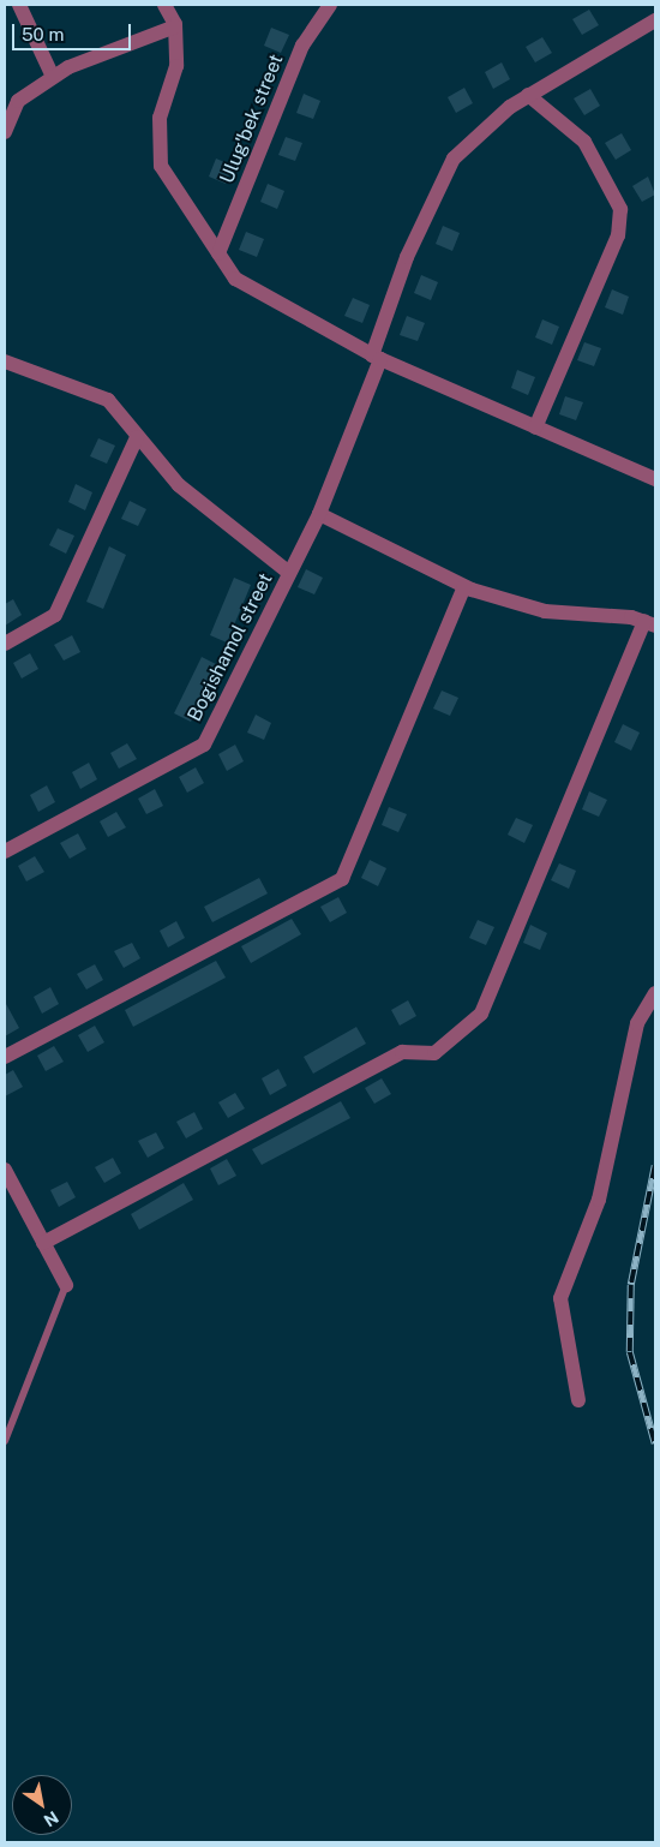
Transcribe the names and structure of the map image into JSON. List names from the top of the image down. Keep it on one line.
{"streets":{"street":["Ulug'bek street","Bogishamol street"]},"scale_bar":"50 m","north":"bottom right"}
